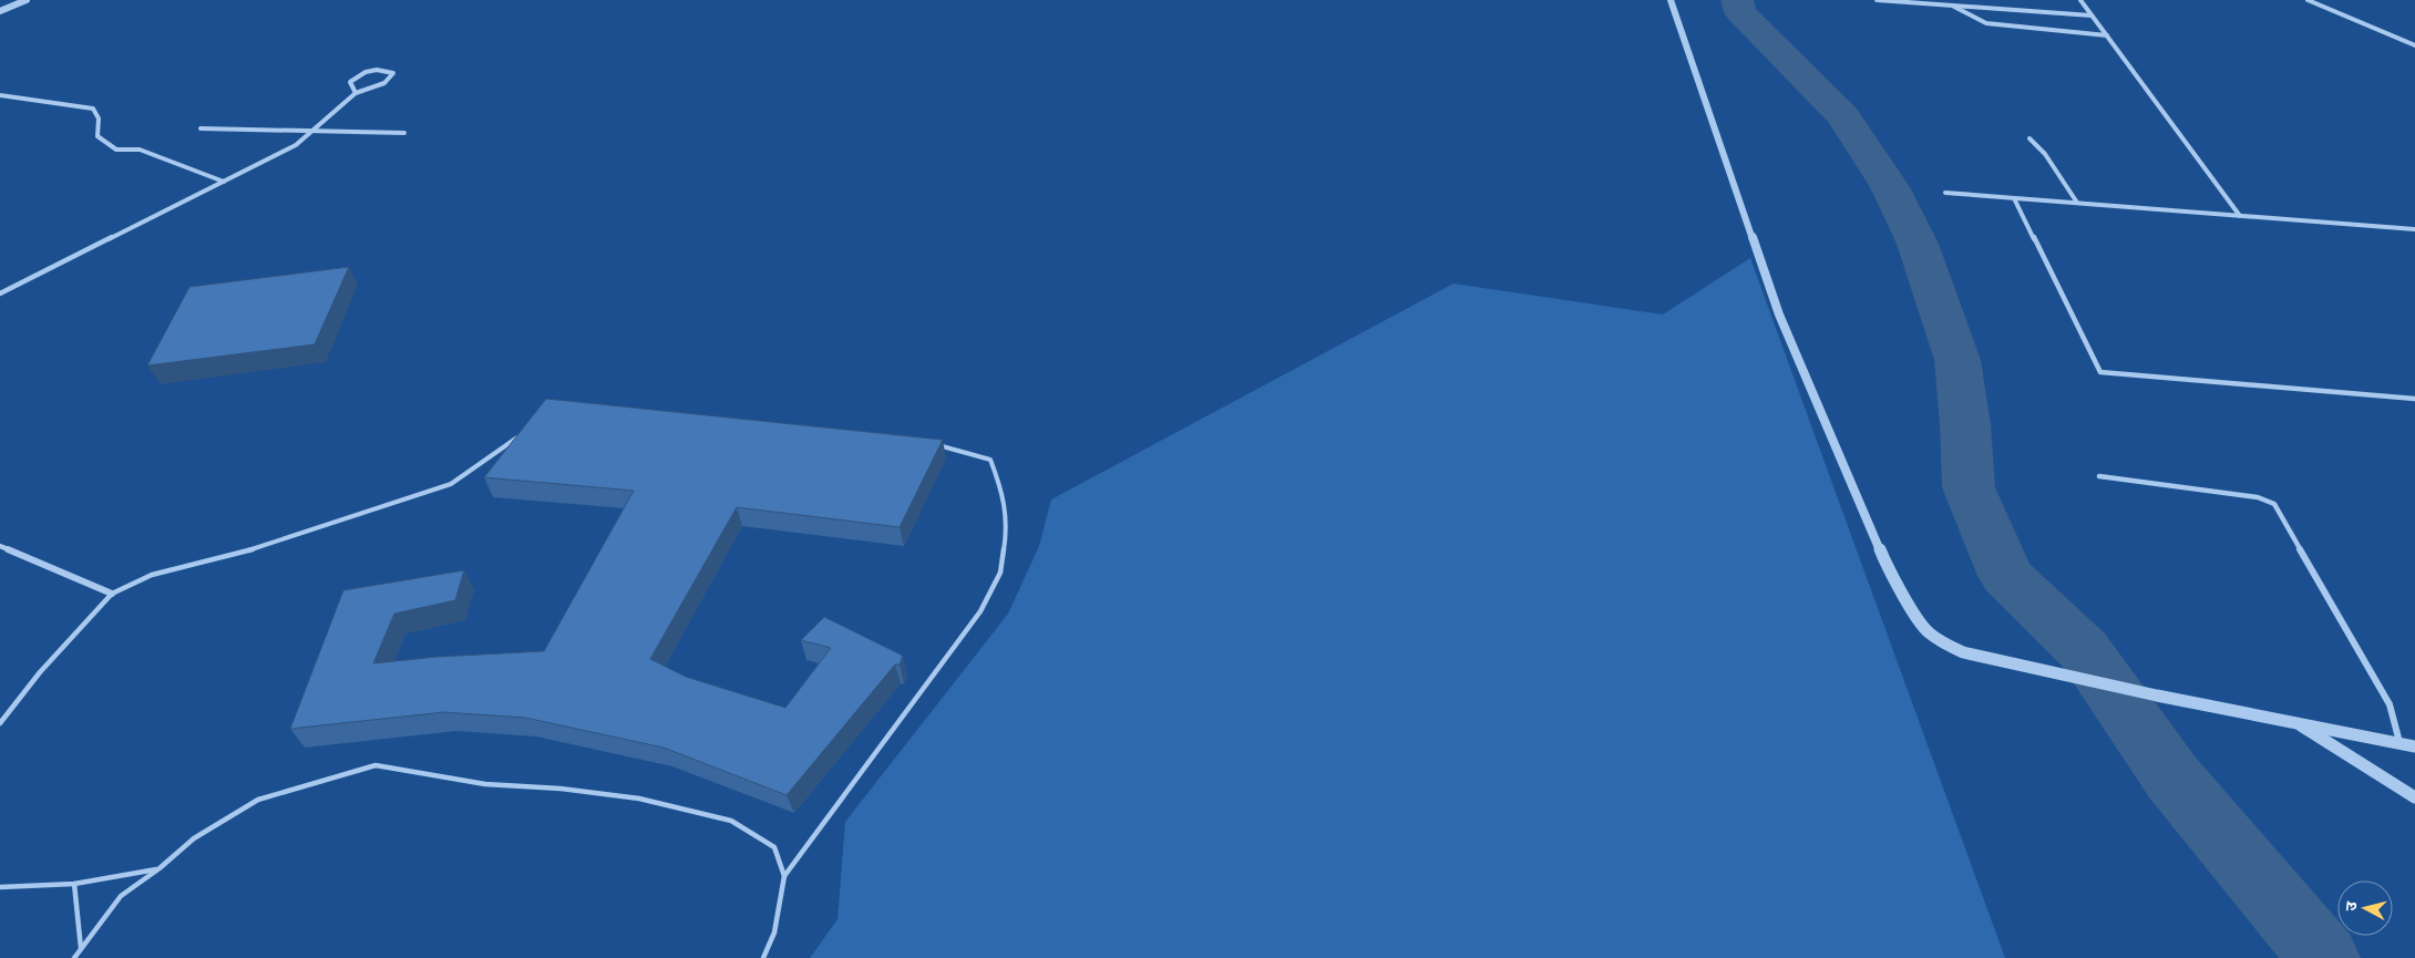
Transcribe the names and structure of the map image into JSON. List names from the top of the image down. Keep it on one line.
{"north":"left"}
